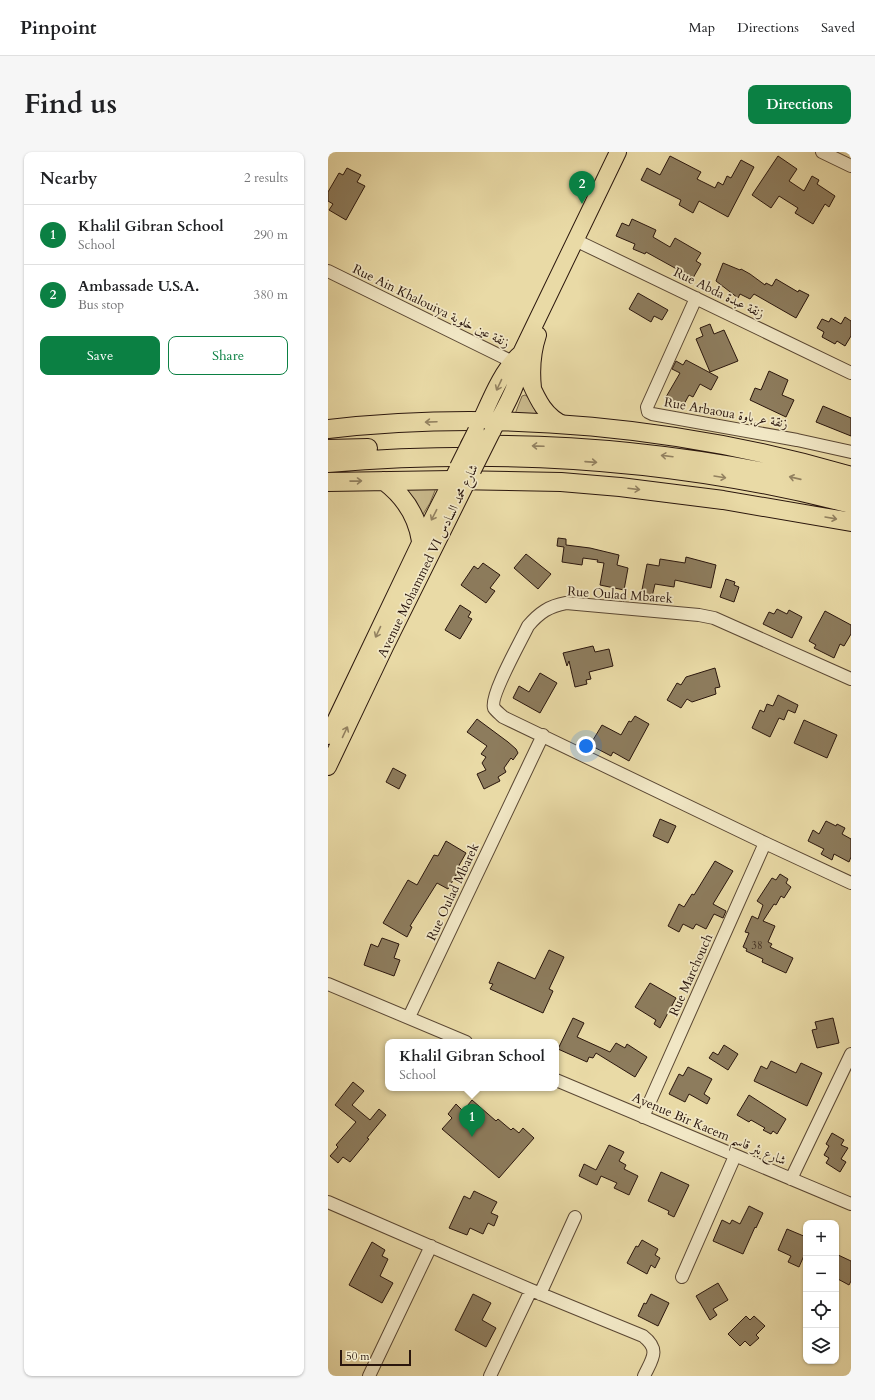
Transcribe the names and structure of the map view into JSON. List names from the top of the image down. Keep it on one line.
{"streets":{"main road":["Avenue Mohammed VI شارع محمد السادس"],"street":["Rue Abda زنقة عبدة","Rue Ain Khalouiya زنقة عين خلوية","Rue Arbaoua زنقة عرباوة","Rue Oulad Mbarek","Rue Marchouch","Avenue Bir Kacem شارع بئر قاسم"]},"crossings":[["Rue Abda زنقة عبدة","Rue Arbaoua زنقة عرباوة"],["Rue Abda زنقة عبدة","Avenue Mohammed VI شارع محمد السادس"],["Rue Ain Khalouiya زنقة عين خلوية","Avenue Mohammed VI شارع محمد السادس"],["Rue Oulad Mbarek","Rue Marchouch"],["Rue Marchouch","Avenue Bir Kacem شارع بئر قاسم"]],"house_numbers":["38"],"scale_bar":"50 m","page":{"header":"Pinpoint","nav":["Map","Directions","Saved"],"title":"Find us","buttons":["Directions",["Save","Share"]],"heading":["Nearby","2 results"],"pins":["2","1"],"list":[{"mark":"1","name":"Khalil Gibran School","note":"School","value":"290 m"},{"mark":"2","name":"Ambassade U.S.A.","note":"Bus stop","value":"380 m"}],"popup":["Khalil Gibran School","School"],"map_buttons":["+","−"],"scale":"50 m"}}
